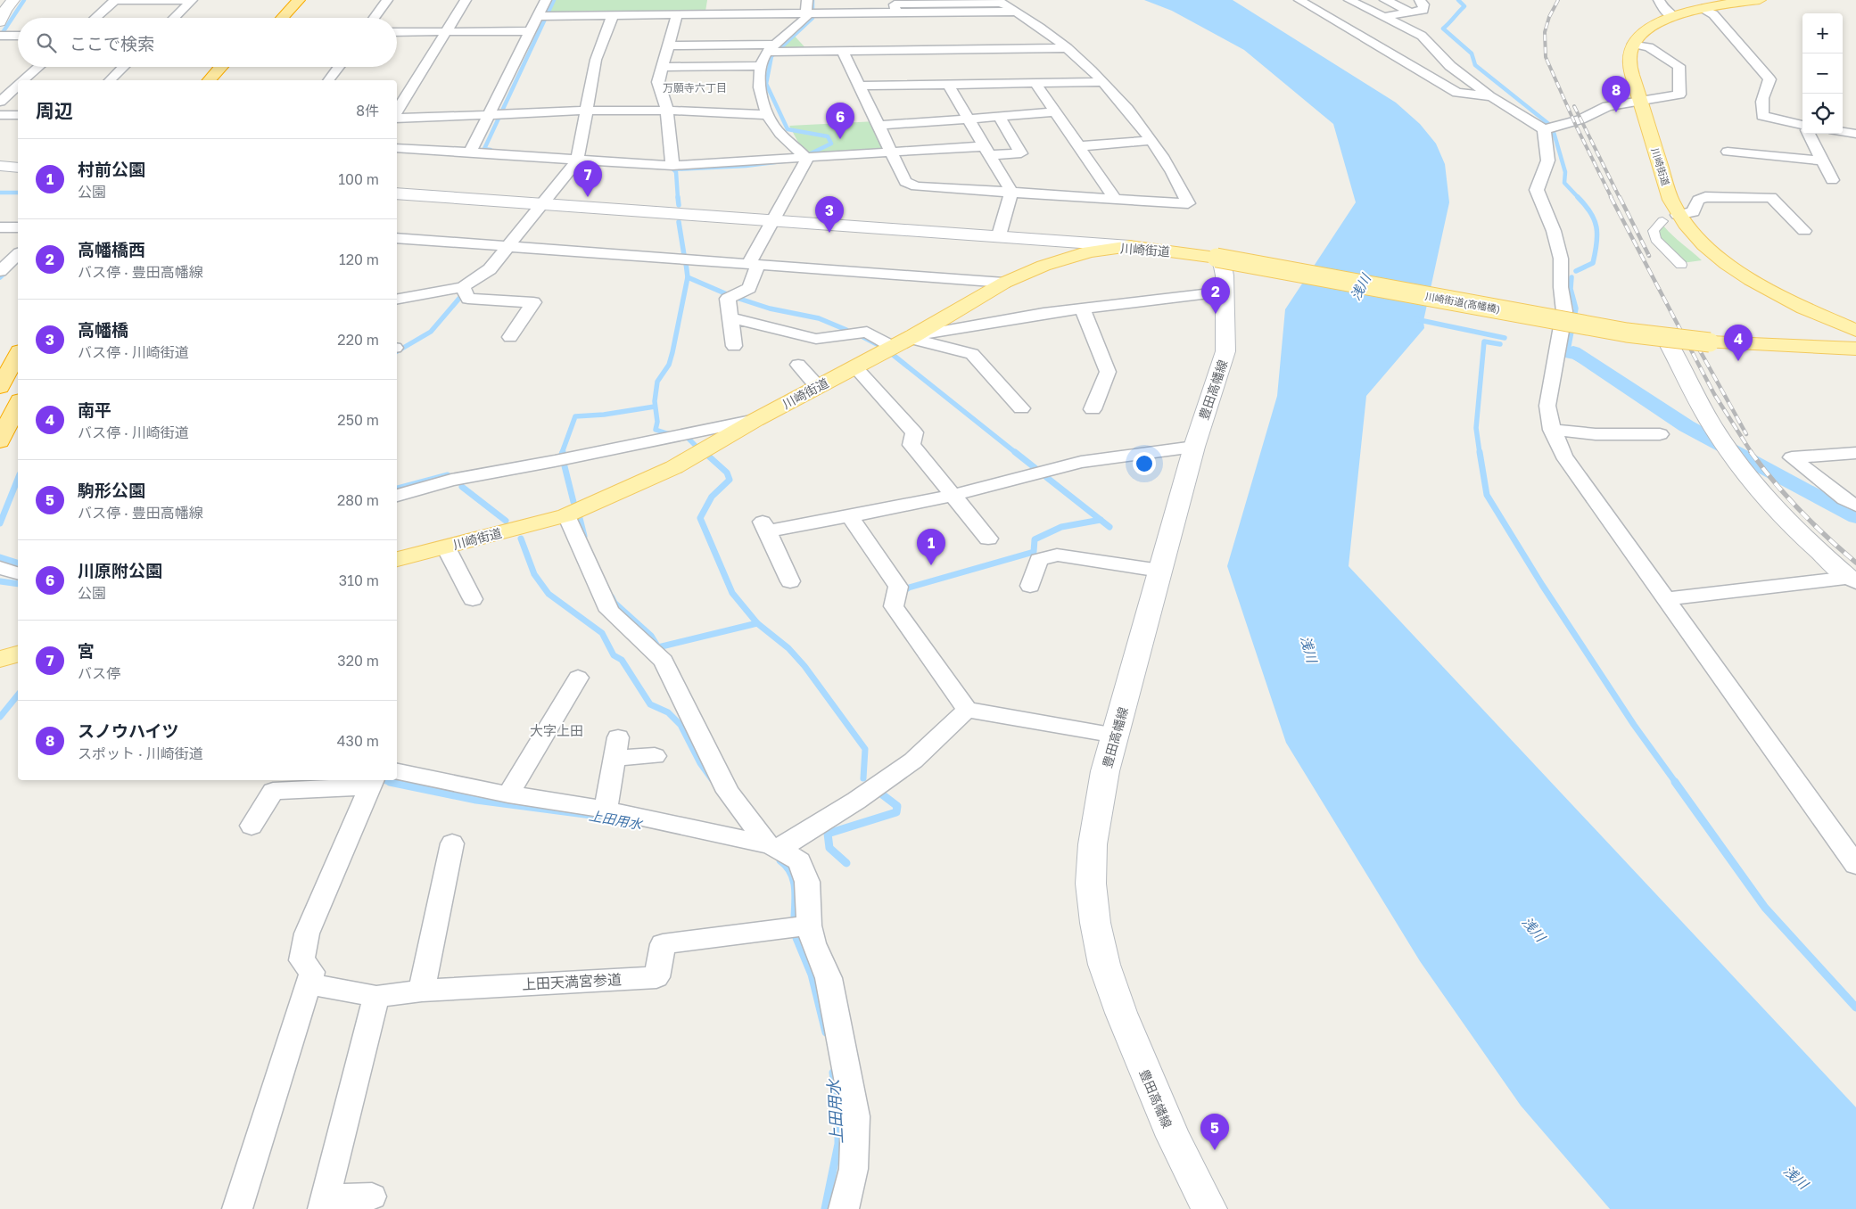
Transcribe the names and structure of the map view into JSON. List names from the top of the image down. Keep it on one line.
{"streets":{"main road":["川崎街道","川崎街道(高幡橋)"],"street":["豊田高幡線","上田天満宮参道"]},"crossings":[["川崎街道","川崎街道(高幡橋)"],["川崎街道","豊田高幡線"],["川崎街道(高幡橋)","豊田高幡線"]],"districts":["万願寺六丁目","大字上田"],"water":["浅川","上田用水"],"page":{"map_buttons":["+","−"],"search":"ここで検索","pins":["8","6","7","3","2","4","1","5"],"heading":["周辺","8件"],"list":[{"mark":"1","name":"村前公園","note":"公園","value":"100 m"},{"mark":"2","name":"高幡橋西","note":"バス停 · 豊田高幡線","value":"120 m"},{"mark":"3","name":"高幡橋","note":"バス停 · 川崎街道","value":"220 m"},{"mark":"4","name":"南平","note":"バス停 · 川崎街道","value":"250 m"},{"mark":"5","name":"駒形公園","note":"バス停 · 豊田高幡線","value":"280 m"},{"mark":"6","name":"川原附公園","note":"公園","value":"310 m"},{"mark":"7","name":"宮","note":"バス停","value":"320 m"},{"mark":"8","name":"スノウハイツ","note":"スポット · 川崎街道","value":"430 m"}]}}
